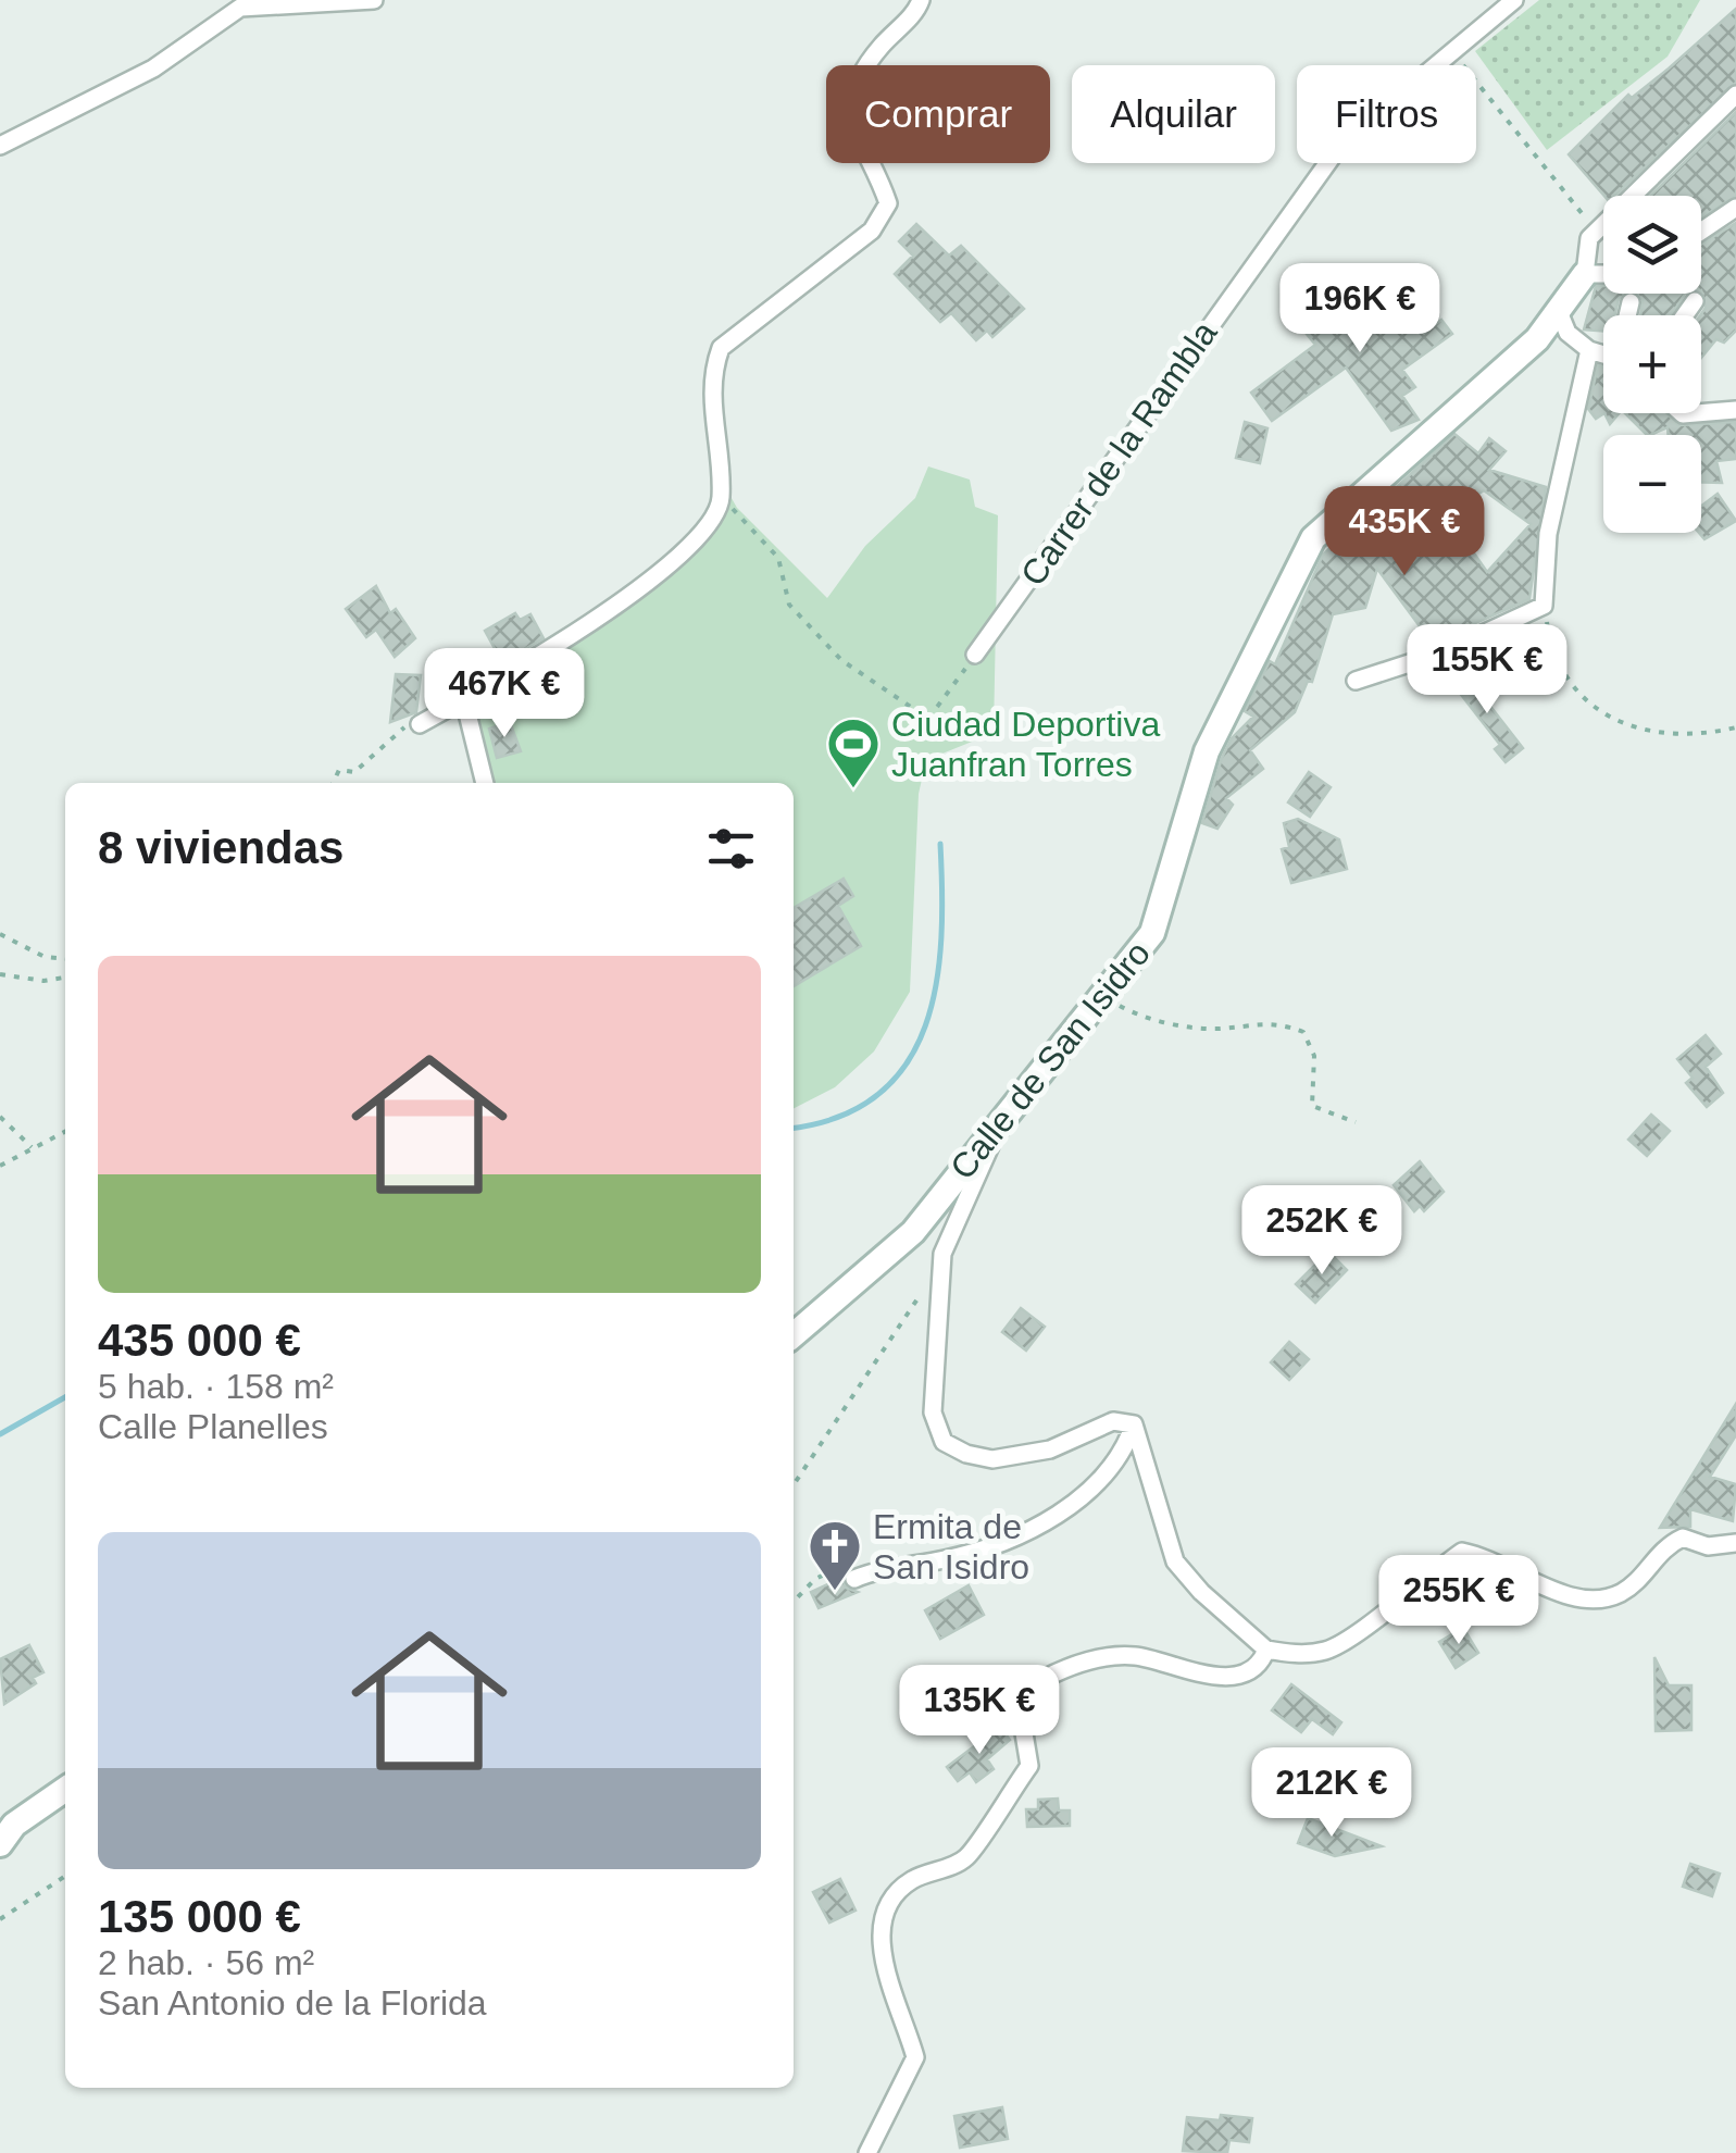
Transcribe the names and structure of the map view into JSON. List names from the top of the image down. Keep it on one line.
{"streets":{"street":["Carrer de la Rambla","Calle de San Isidro"]},"places":{"sports":["Ciudad Deportiva Juanfran Torres"],"church":["Ermita de San Isidro"]},"page":{"chip":["Comprar","Alquilar","Filtros"],"map_buttons":["+","−"],"price":["196K €","435K €","155K €","467K €","252K €","255K €","135K €","212K €"],"heading":"8 viviendas","list":[{"name":"435 000 €","note":"5 hab. · 158 m² · Calle Planelles"},{"name":"135 000 €","note":"2 hab. · 56 m² · San Antonio de la Florida"}]}}
